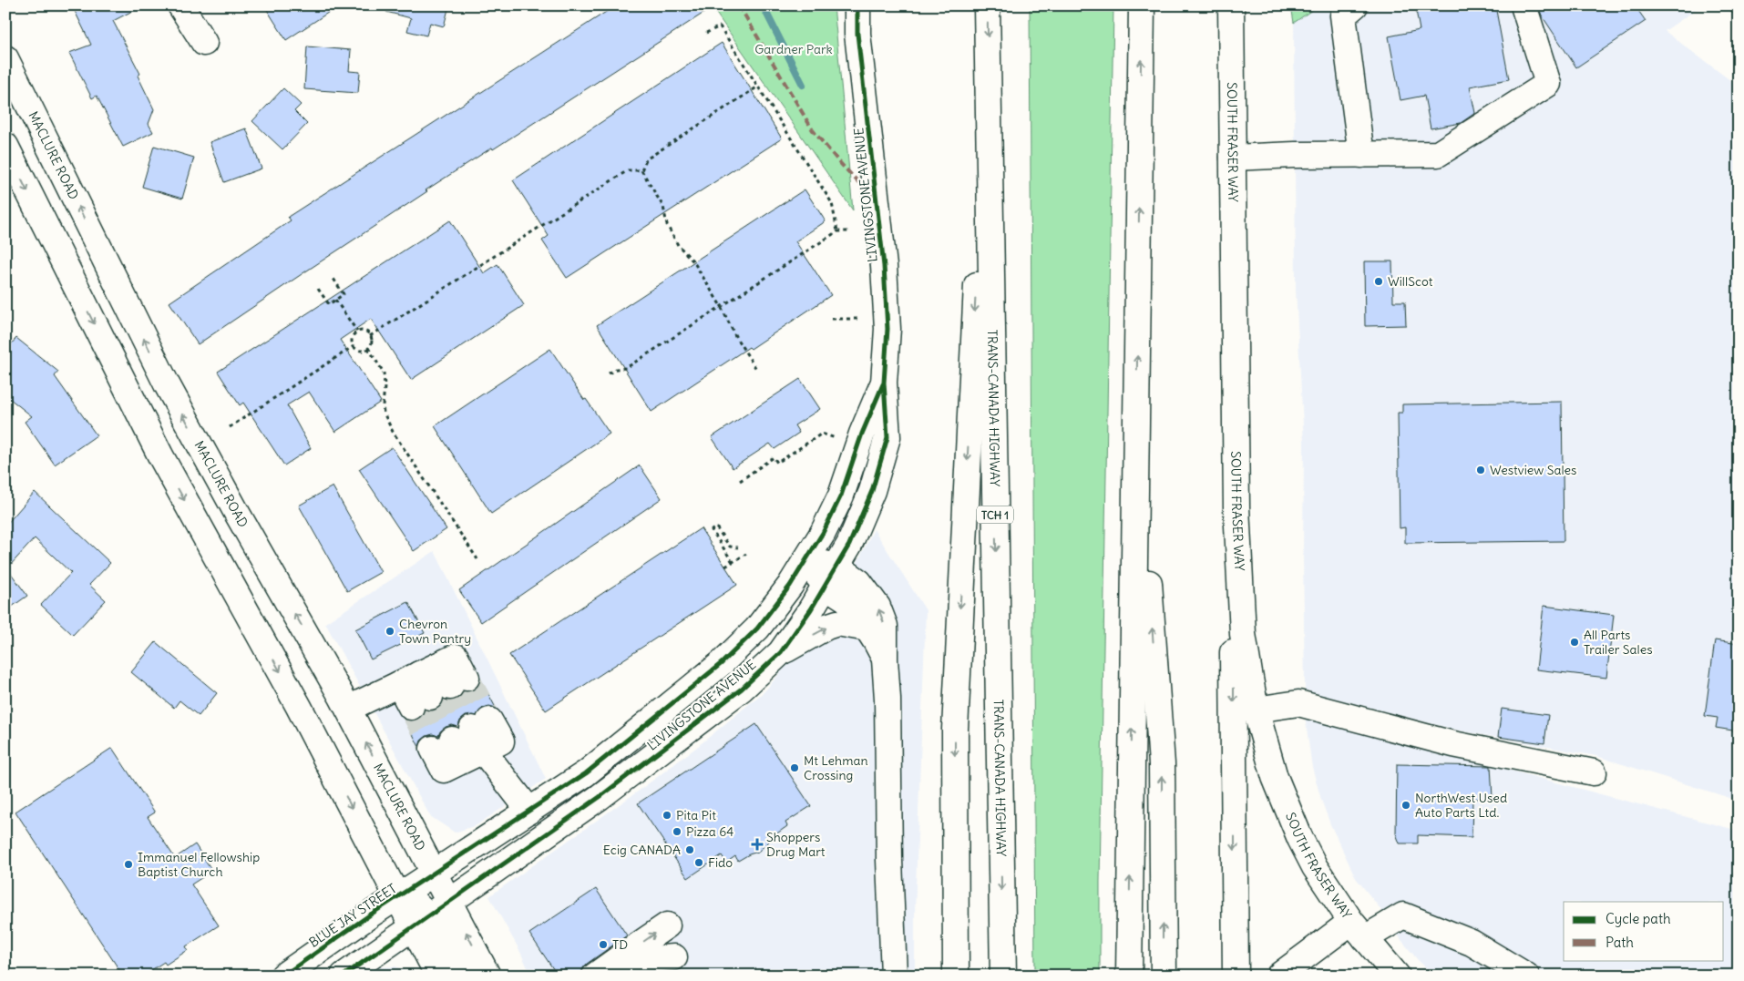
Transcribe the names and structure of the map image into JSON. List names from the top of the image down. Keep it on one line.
{"streets":{"main road":["SOUTH FRASER WAY","MACLURE ROAD","LIVINGSTONE AVENUE","TRANS-CANADA HIGHWAY","TCH 1","BLUE JAY STREET"]},"crossings":[["MACLURE ROAD","LIVINGSTONE AVENUE"],["MACLURE ROAD","BLUE JAY STREET"],["LIVINGSTONE AVENUE","BLUE JAY STREET"]],"parks":["Gardner Park"],"places":{"other":["WillScot","Westview Sales","Chevron Town Pantry","All Parts Trailer Sales","Mt Lehman Crossing","NorthWest Used Auto Parts Ltd.","Pita Pit","Pizza 64","Ecig CANADA","Fido","Immanuel Fellowship Baptist Church","TD"],"health":["Shoppers Drug Mart"]},"legend":["Cycle path","Path"]}
